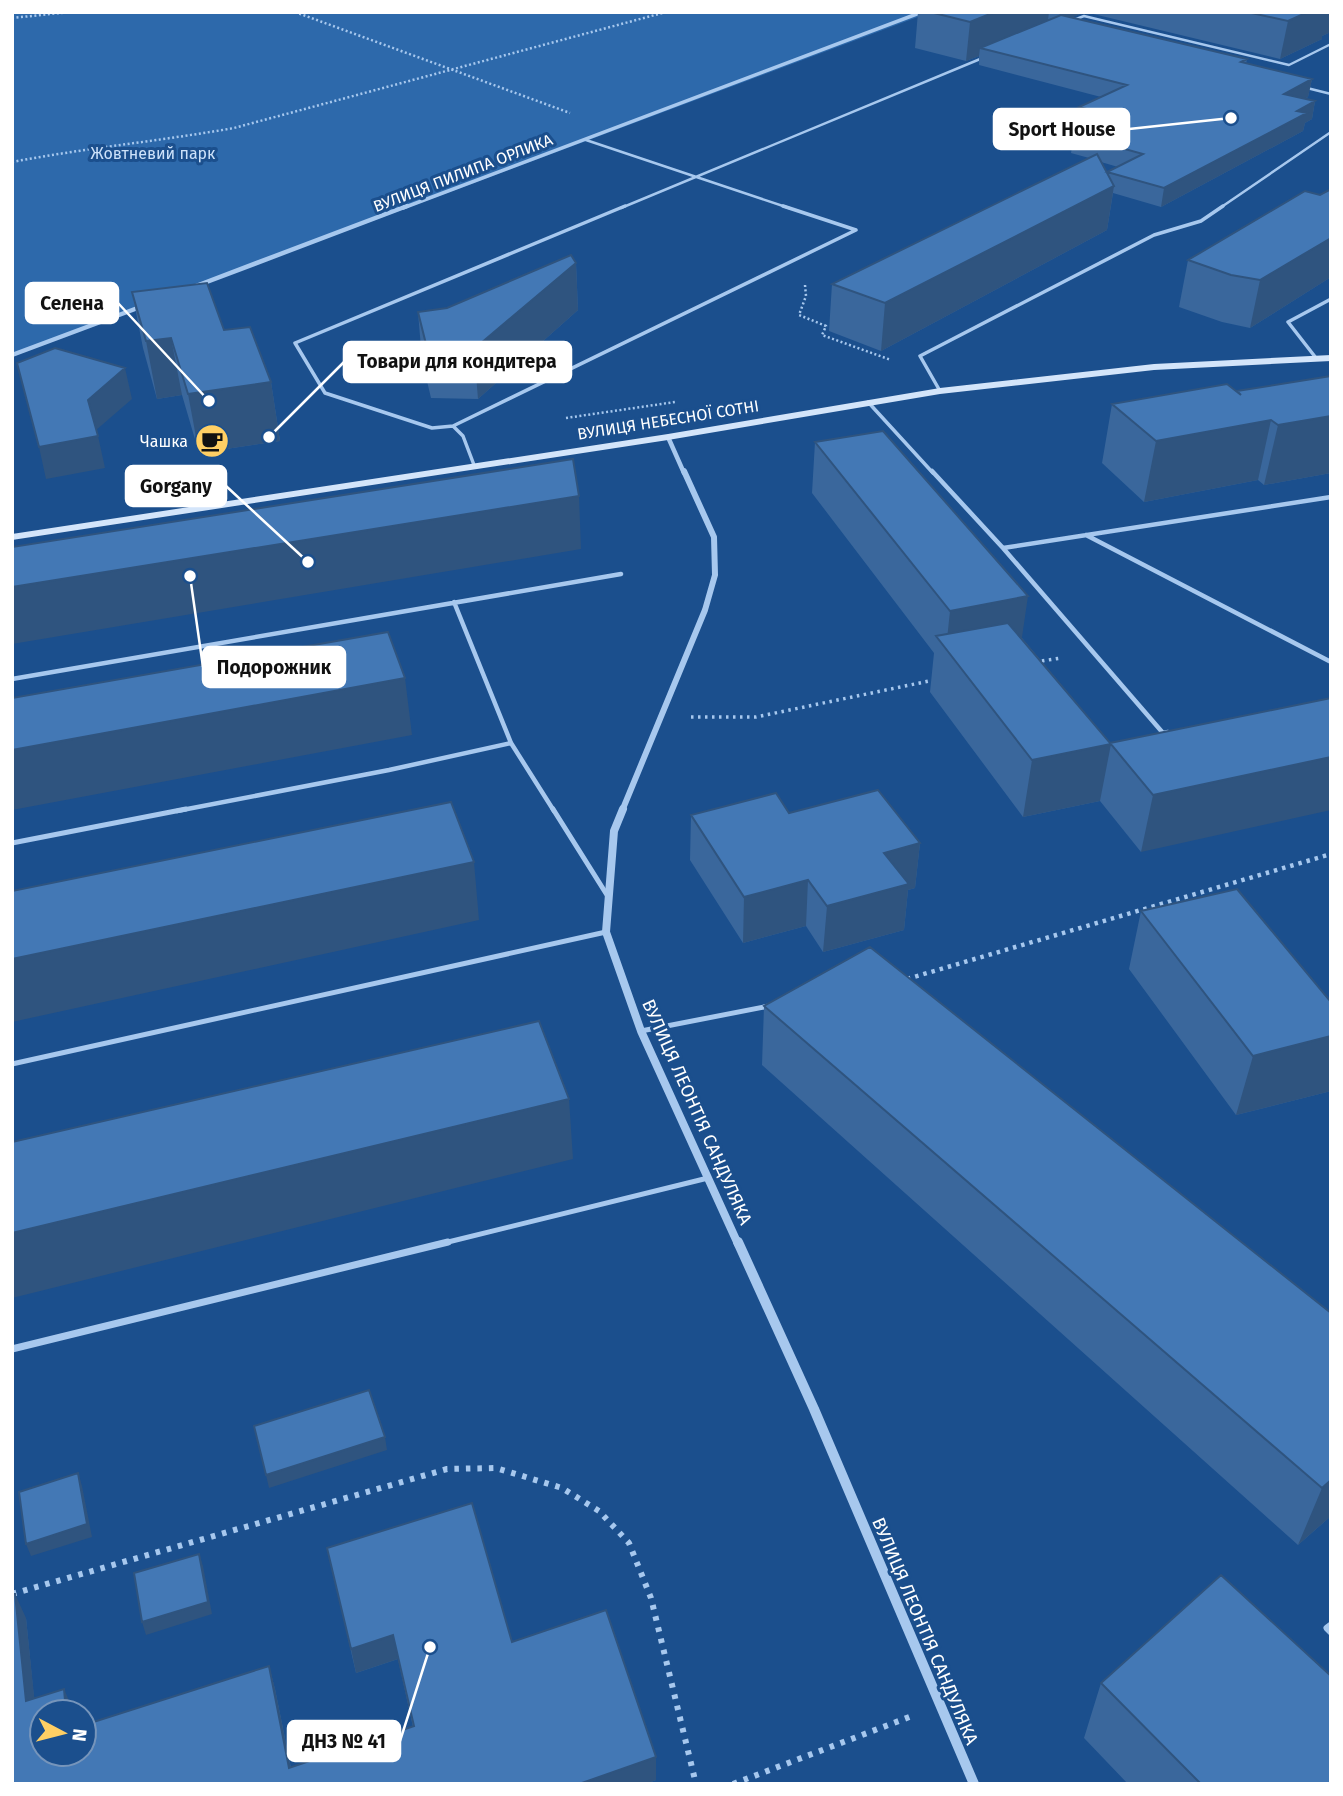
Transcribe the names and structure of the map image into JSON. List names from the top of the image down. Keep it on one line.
{"streets":{"street":["ВУЛИЦЯ ПИЛИПА ОРЛИКА","ВУЛИЦЯ НЕБЕСНОЇ СОТНІ","ВУЛИЦЯ ЛЕОНТІЯ САНДУЛЯКА"]},"crossings":[["ВУЛИЦЯ НЕБЕСНОЇ СОТНІ","ВУЛИЦЯ ЛЕОНТІЯ САНДУЛЯКА"]],"parks":["Жовтневий парк"],"places":{"other":["Sport House","Селена","Товари для кондитера","Gorgany","Подорожник","ДНЗ № 41"],"cafe":["Чашка"]},"north":"right"}
